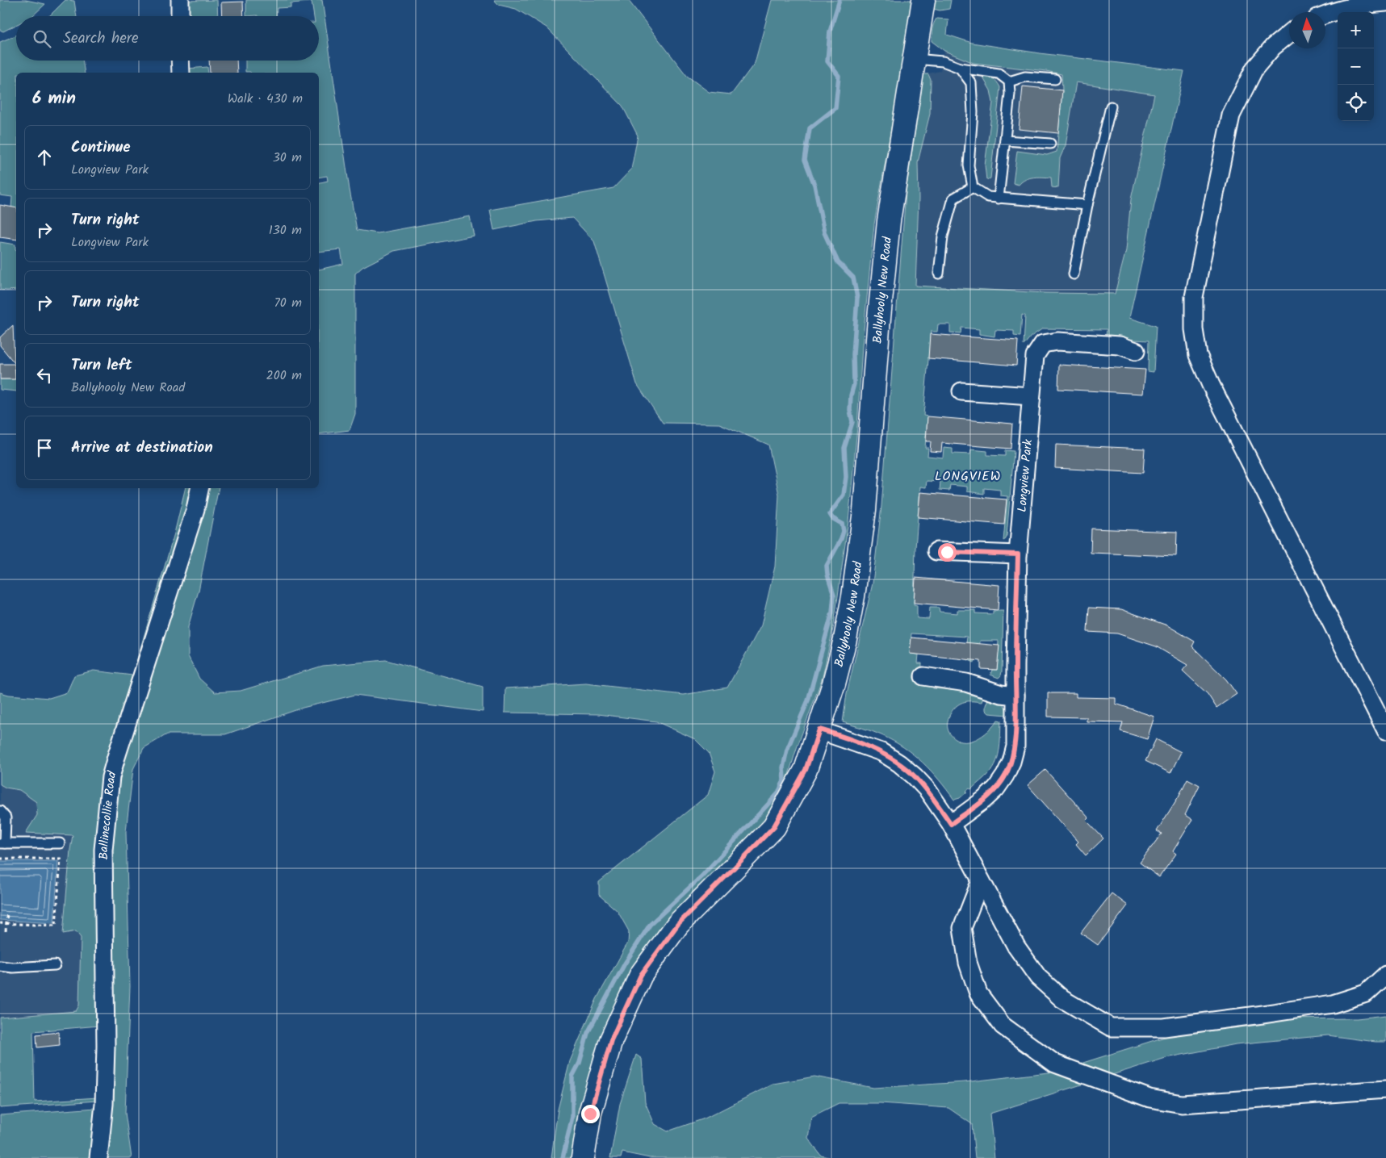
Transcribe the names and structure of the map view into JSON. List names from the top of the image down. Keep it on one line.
{"streets":{"main road":["Ballyhooly New Road"],"street":["Longview Park","Ballinecollie Road"]},"districts":["LONGVIEW"],"north":"top","page":{"map_buttons":["+","−"],"search":"Search here","heading":["6 min","Walk · 430 m"],"list":[["Continue","Longview Park","30 m"],["Turn right","Longview Park","130 m"],["Turn right","70 m"],["Turn left","Ballyhooly New Road","200 m"],"Arrive at destination"]}}
